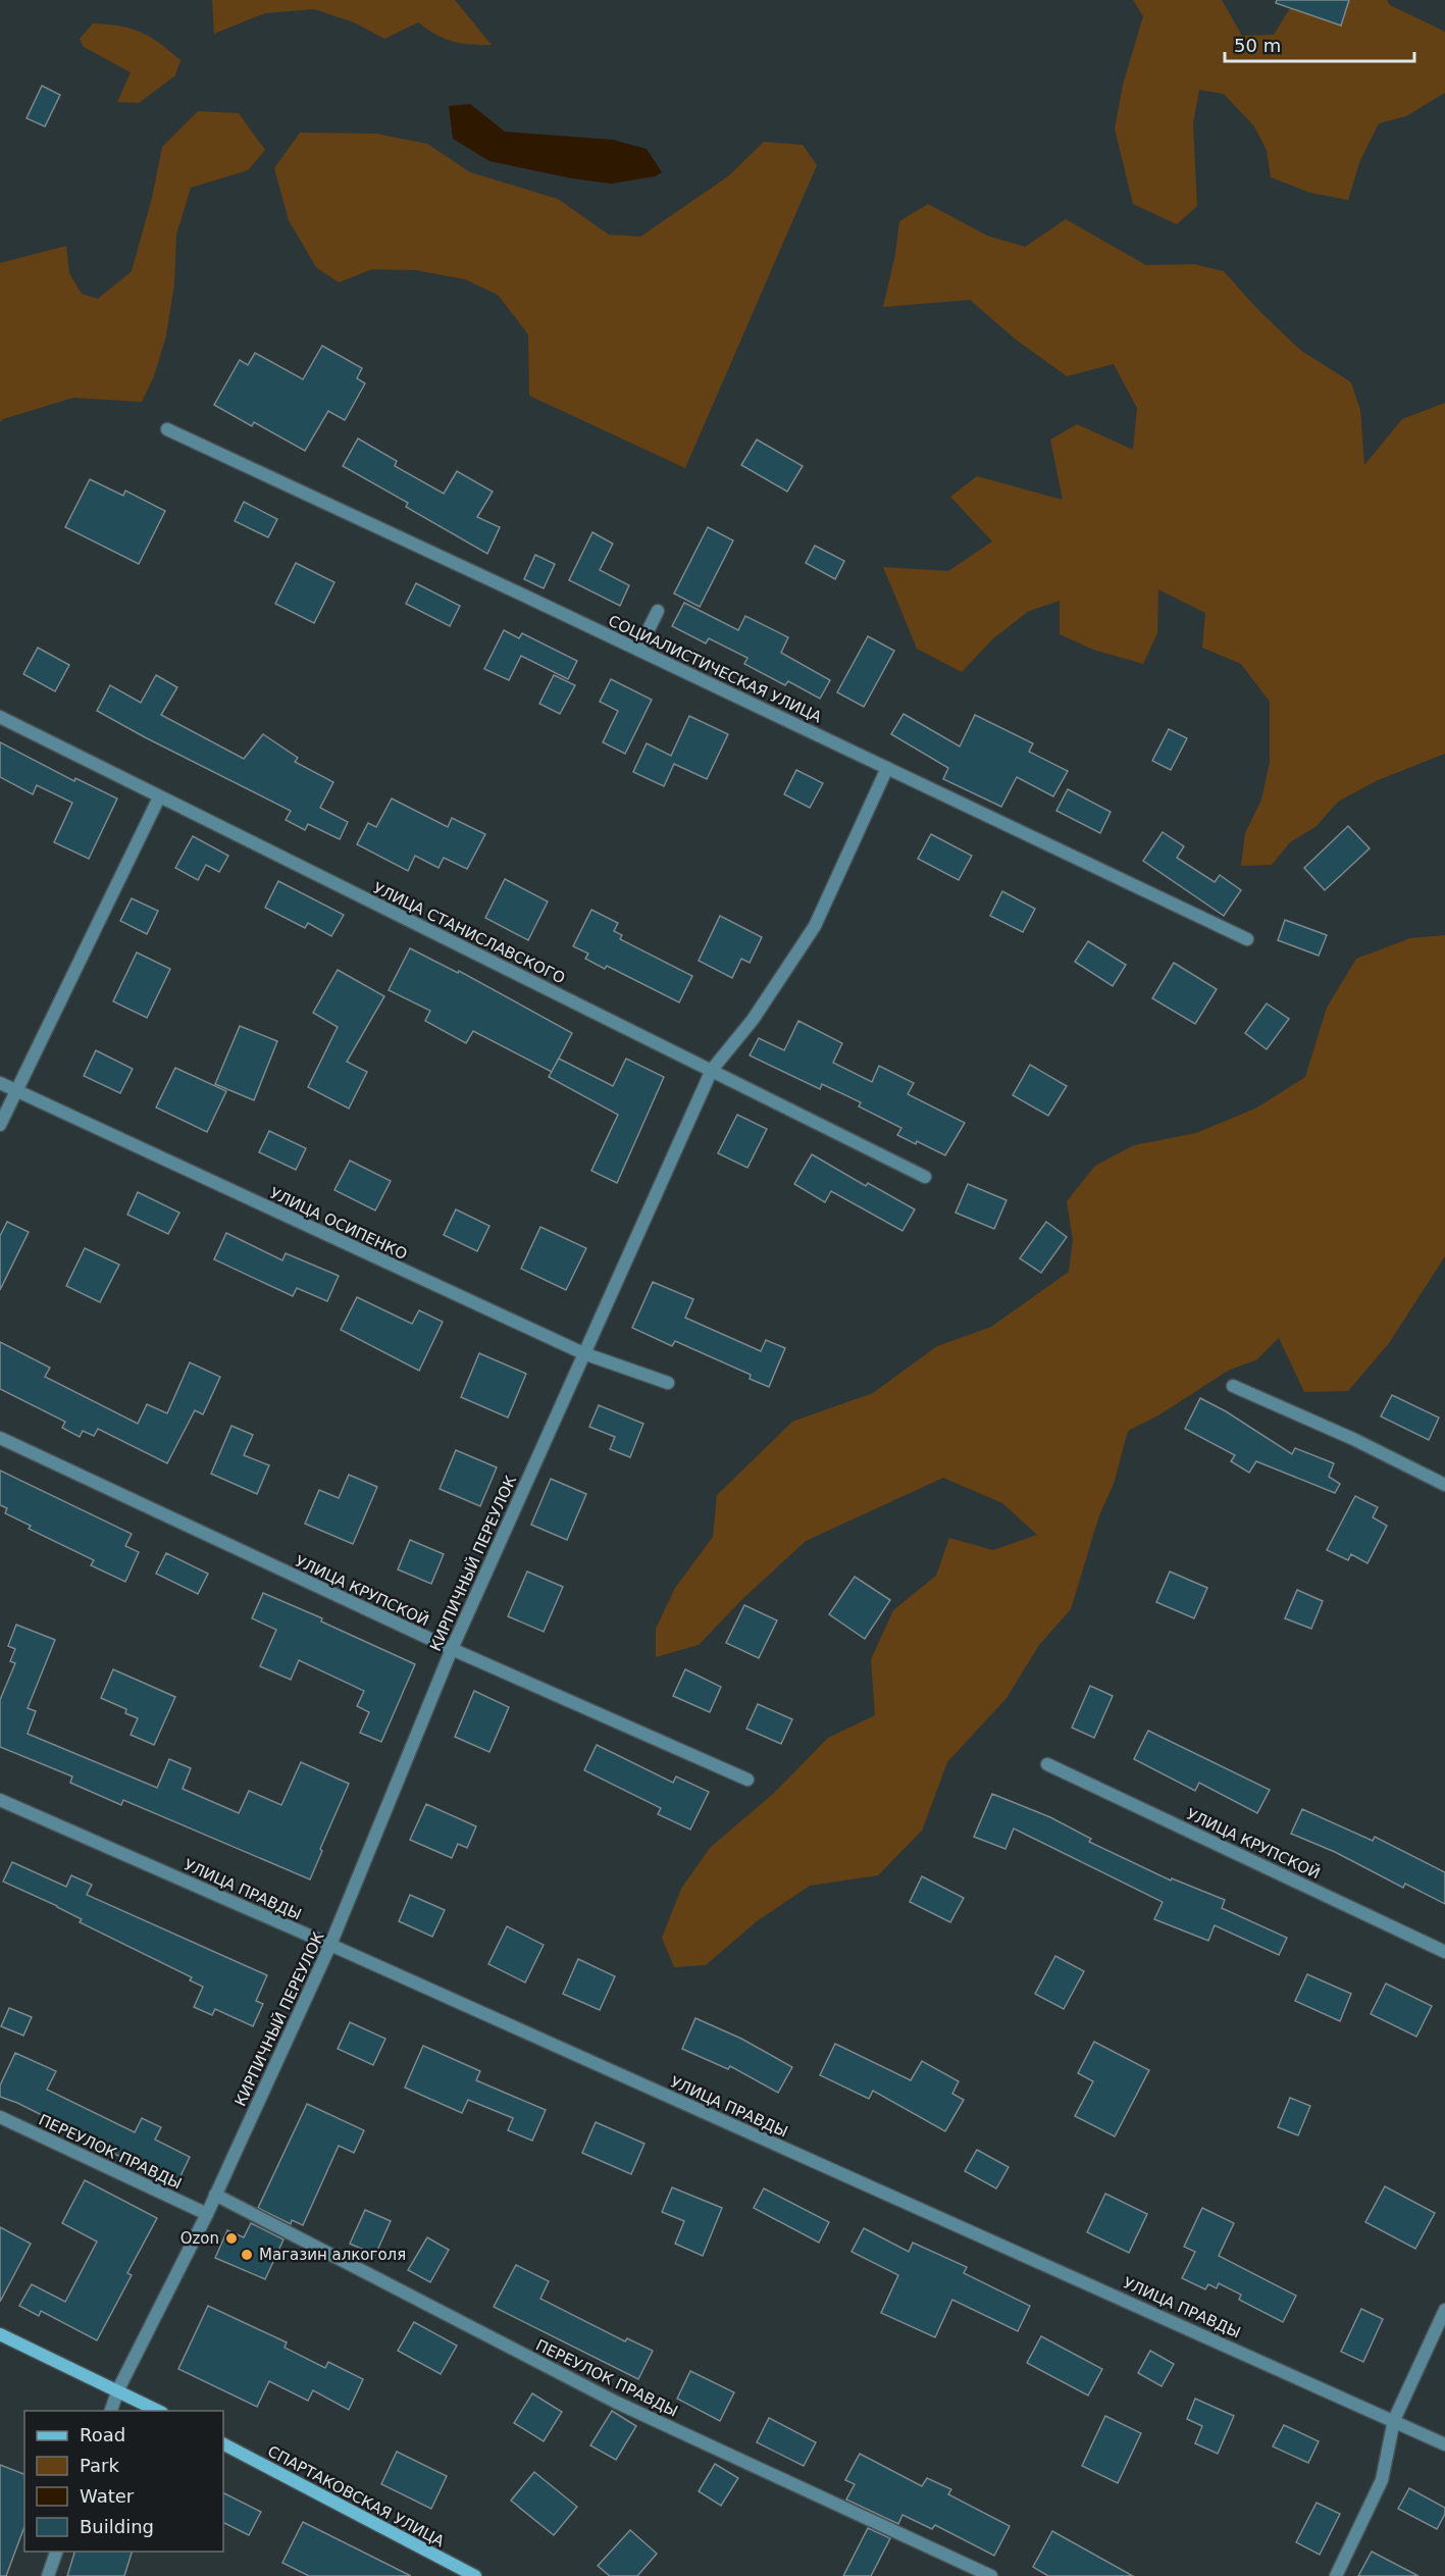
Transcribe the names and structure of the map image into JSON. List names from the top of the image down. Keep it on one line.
{"streets":{"street":["СОЦИАЛИСТИЧЕСКАЯ УЛИЦА","УЛИЦА СТАНИСЛАВСКОГО","УЛИЦА ОСИПЕНКО","КИРПИЧНЫЙ ПЕРЕУЛОК","УЛИЦА КРУПСКОЙ","УЛИЦА ПРАВДЫ","ПЕРЕУЛОК ПРАВДЫ","СПАРТАКОВСКАЯ УЛИЦА"]},"crossings":[["СОЦИАЛИСТИЧЕСКАЯ УЛИЦА","КИРПИЧНЫЙ ПЕРЕУЛОК"],["УЛИЦА СТАНИСЛАВСКОГО","КИРПИЧНЫЙ ПЕРЕУЛОК"],["УЛИЦА ОСИПЕНКО","КИРПИЧНЫЙ ПЕРЕУЛОК"],["КИРПИЧНЫЙ ПЕРЕУЛОК","УЛИЦА КРУПСКОЙ"],["КИРПИЧНЫЙ ПЕРЕУЛОК","УЛИЦА ПРАВДЫ"],["КИРПИЧНЫЙ ПЕРЕУЛОК","ПЕРЕУЛОК ПРАВДЫ"]],"places":["Ozon","Магазин алкоголя"],"legend":["Road","Park","Water","Building"],"scale_bar":"50 m"}
